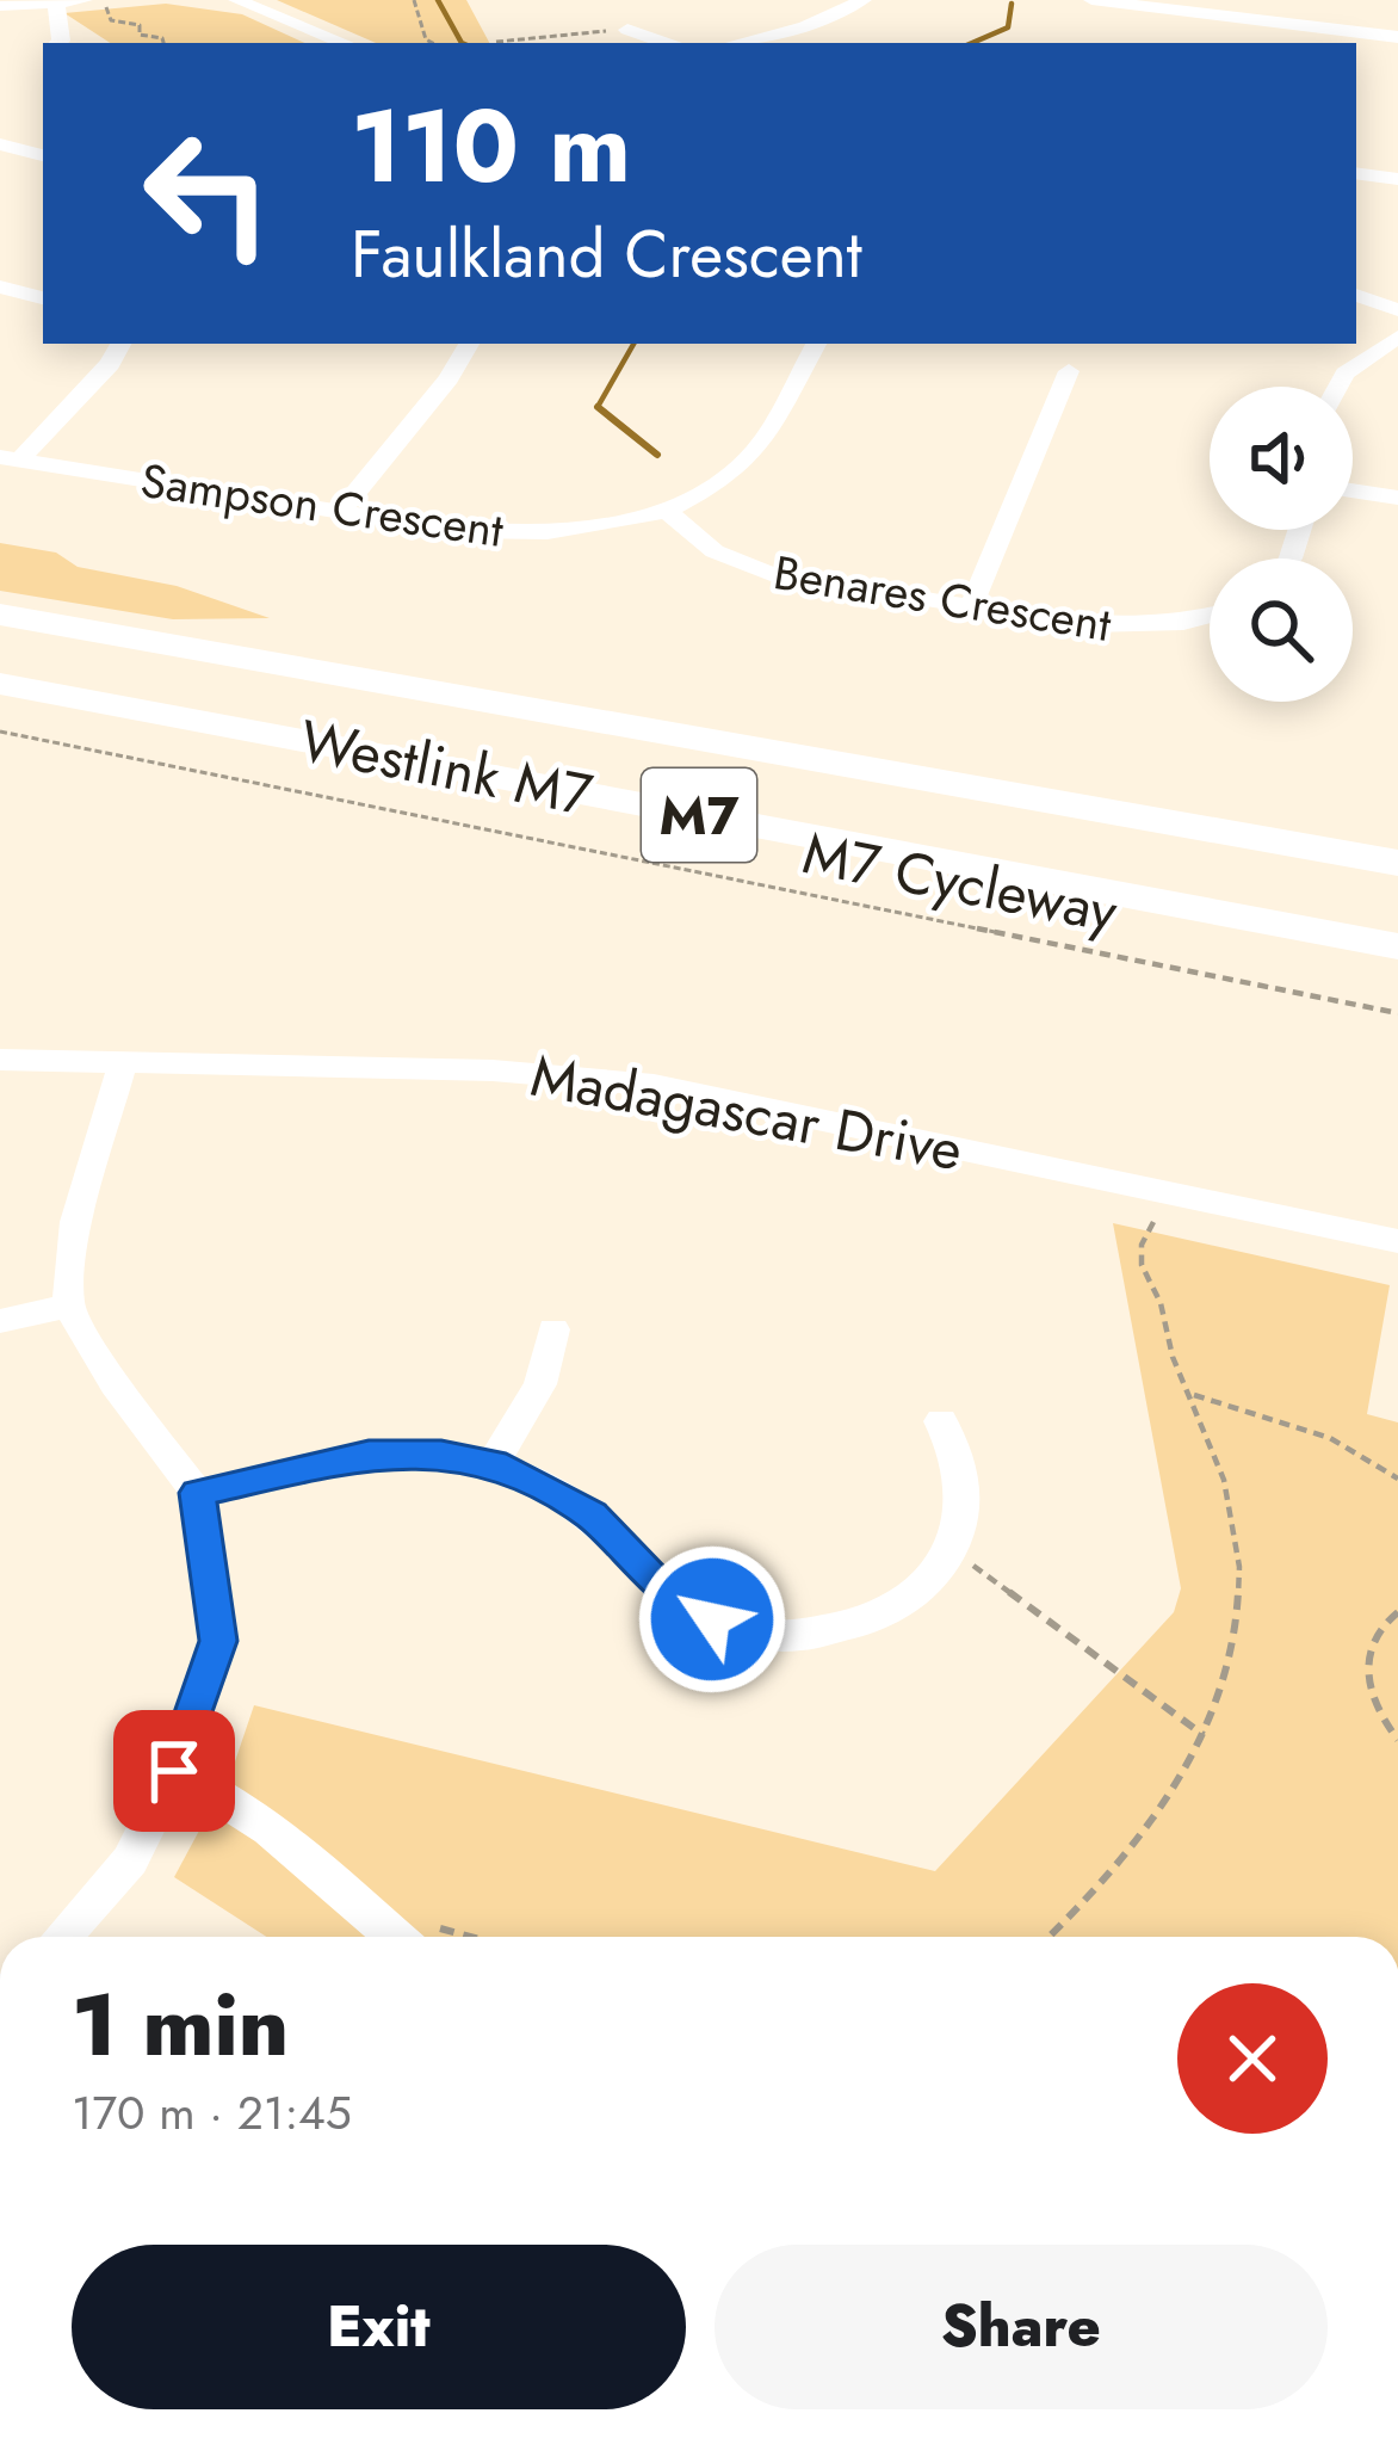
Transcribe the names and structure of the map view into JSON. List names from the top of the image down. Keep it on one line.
{"streets":{"highway":["Westlink M7","M7"],"street":["Sampson Crescent","Benares Crescent","Madagascar Drive"],"path":["M7 Cycleway"]},"crossings":[["Sampson Crescent","Benares Crescent"]],"page":{"turn":["110 m","Faulkland Crescent"],"heading":["1 min","170 m · 21:45"],"buttons":["Exit","Share"]}}
